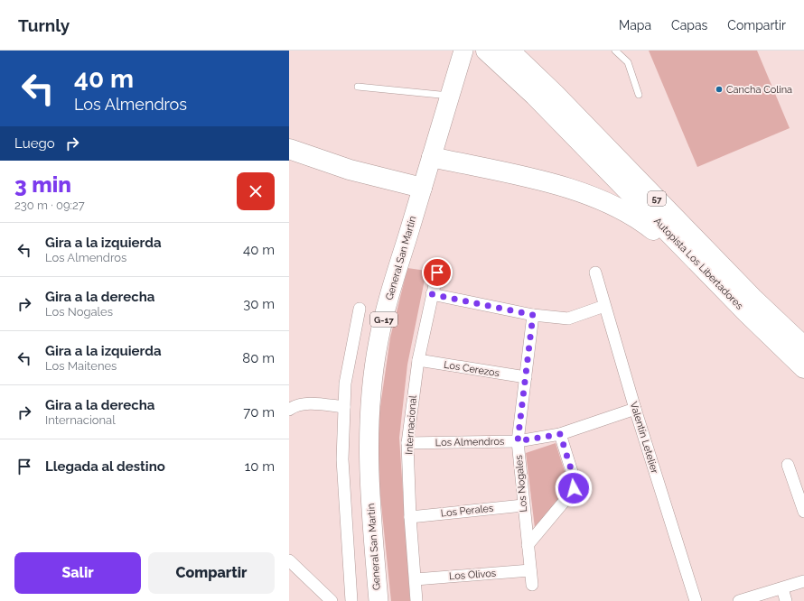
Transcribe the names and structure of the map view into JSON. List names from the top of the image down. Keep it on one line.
{"streets":{"highway":["57","Autopista Los Libertadores"],"main road":["General San Martín","G-17"],"street":["Los Cerezos","Internacional","Valentín Letelier","Los Almendros","Los Nogales","Los Perales","Los Olivos"]},"crossings":[["Los Cerezos","Internacional"],["Los Cerezos","Los Nogales"],["Internacional","Los Almendros"],["Internacional","Los Perales"],["Internacional","Los Olivos"],["Valentín Letelier","Los Almendros"],["Los Almendros","Los Nogales"],["Los Nogales","Los Perales"],["Los Nogales","Los Olivos"]],"places":["Cancha Colina"],"page":{"header":"Turnly","nav":["Mapa","Capas","Compartir"],"turn":["40 m","Los Almendros"],"then":"Luego","heading":["3 min","230 m · 09:27"],"list":[{"name":"Gira a la izquierda","note":"Los Almendros","value":"40 m"},{"name":"Gira a la derecha","note":"Los Nogales","value":"30 m"},{"name":"Gira a la izquierda","note":"Los Maitenes","value":"80 m"},{"name":"Gira a la derecha","note":"Internacional","value":"70 m"},{"name":"Llegada al destino","value":"10 m"}],"buttons":["Salir","Compartir"]}}
